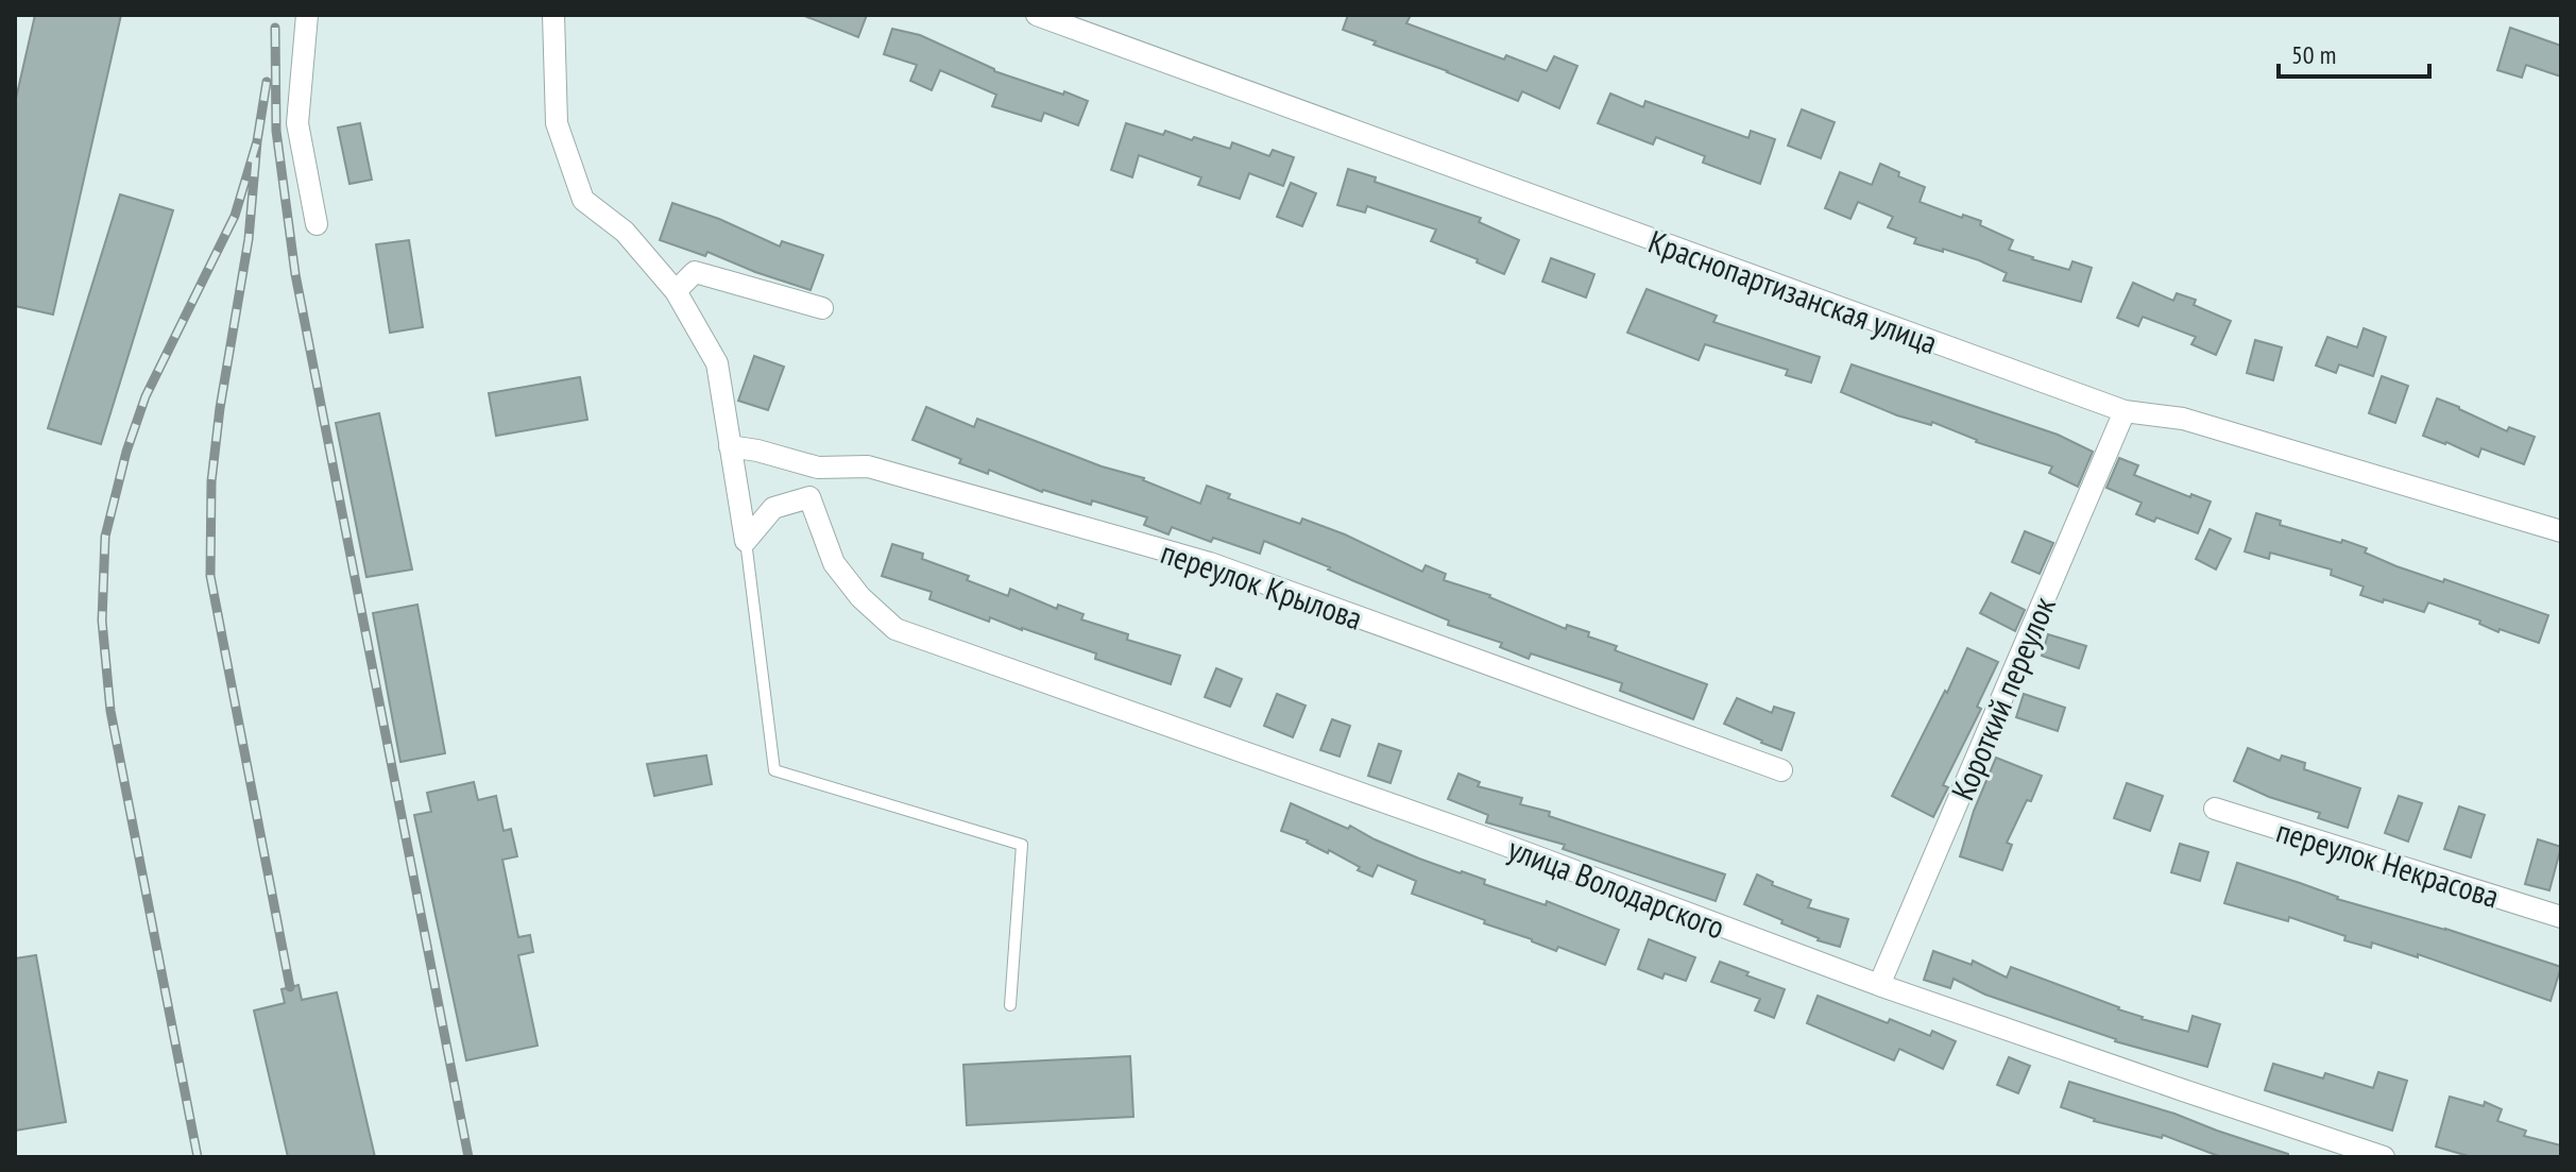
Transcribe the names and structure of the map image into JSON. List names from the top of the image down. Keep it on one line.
{"streets":{"street":["Краснопартизанская улица","переулок Крылова","Короткий переулок","переулок Некрасова","улица Володарского"]},"crossings":[["Краснопартизанская улица","Короткий переулок"],["Короткий переулок","улица Володарского"]],"scale_bar":"50 m"}
